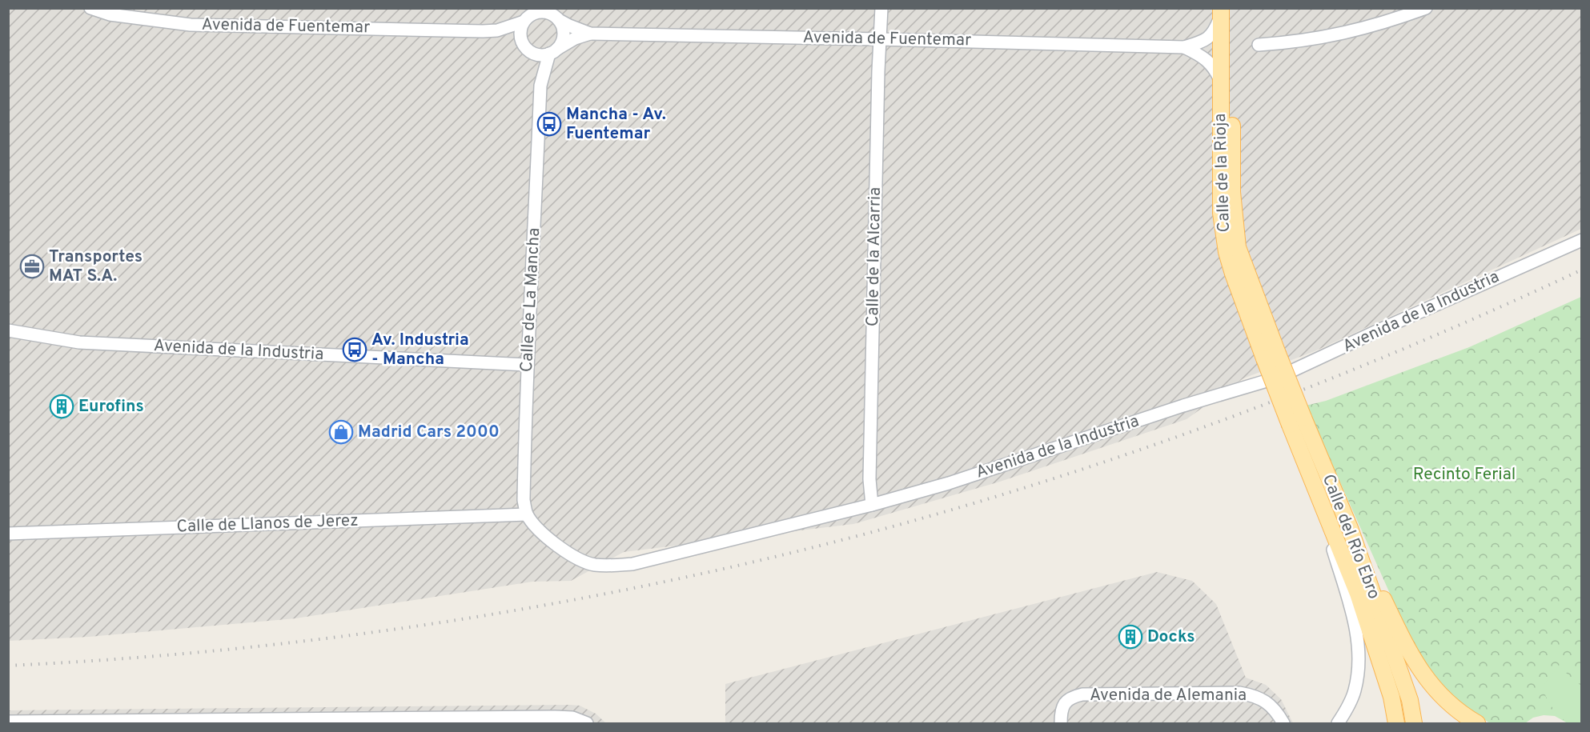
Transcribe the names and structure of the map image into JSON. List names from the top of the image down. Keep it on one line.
{"streets":{"main road":["Calle de la Rioja","Calle del Río Ebro"],"street":["Avenida de Fuentemar","Calle de la Alcarria","Calle de La Mancha","Avenida de la Industria","Calle de Llanos de Jerez","Avenida de Alemania"]},"crossings":[["Avenida de Fuentemar","Calle de la Rioja"],["Avenida de Fuentemar","Calle de la Alcarria"],["Avenida de Fuentemar","Calle de La Mancha"],["Calle de la Rioja","Calle del Río Ebro"],["Calle de la Alcarria","Avenida de la Industria"],["Calle de La Mancha","Avenida de la Industria"],["Calle de La Mancha","Calle de Llanos de Jerez"],["Avenida de la Industria","Calle de Llanos de Jerez"]],"parks":["Recinto Ferial"],"places":{"bus stop":["Mancha - Av. Fuentemar","Av. Industria - Mancha"],"office":["Transportes MAT S.A."],"building":["Eurofins","Docks"],"shop":["Madrid Cars 2000"]}}
